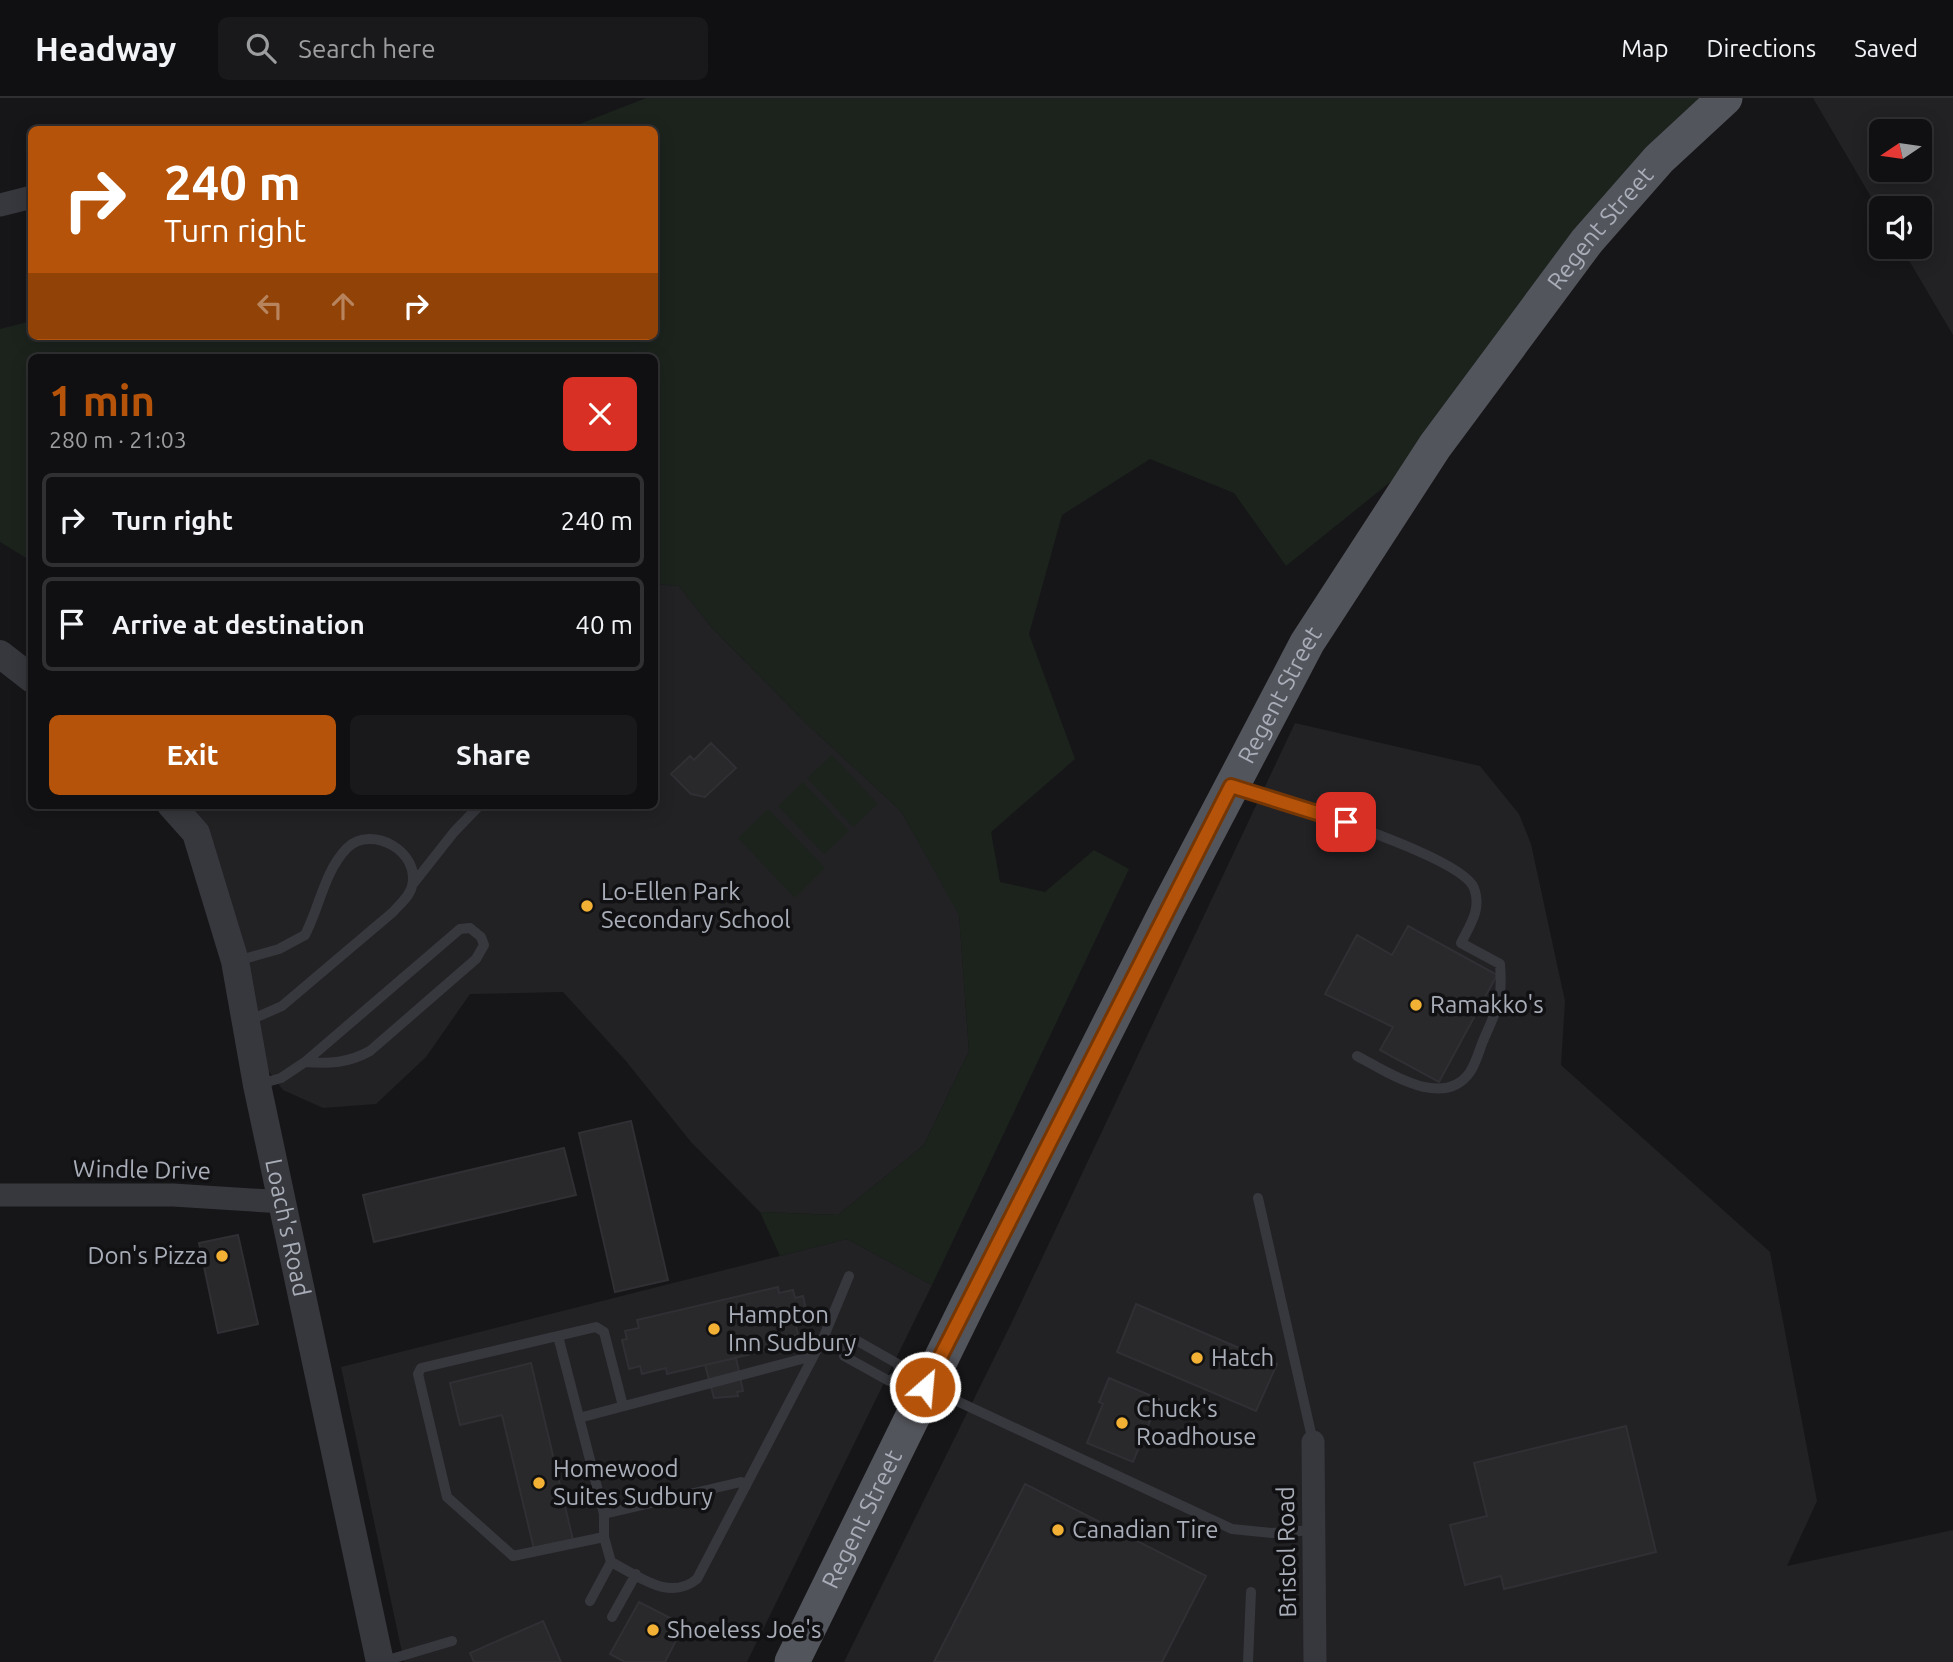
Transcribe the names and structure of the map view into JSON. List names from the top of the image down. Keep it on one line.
{"streets":{"main road":["Regent Street"],"street":["Windle Drive","Loach's Road","Bristol Road"]},"crossings":[["Windle Drive","Loach's Road"]],"places":["Lo-Ellen Park Secondary School","Ramakko's","Don's Pizza","Hampton Inn Sudbury","Hatch","Chuck's Roadhouse","Homewood Suites Sudbury","Canadian Tire","Shoeless Joe's"],"north":"left","page":{"header":"Headway","search":"Search here","nav":["Map","Directions","Saved"],"turn":["240 m","Turn right"],"heading":["1 min","280 m · 21:03"],"list":[{"name":"Turn right","value":"240 m"},{"name":"Arrive at destination","value":"40 m"}],"buttons":["Exit","Share"]}}
